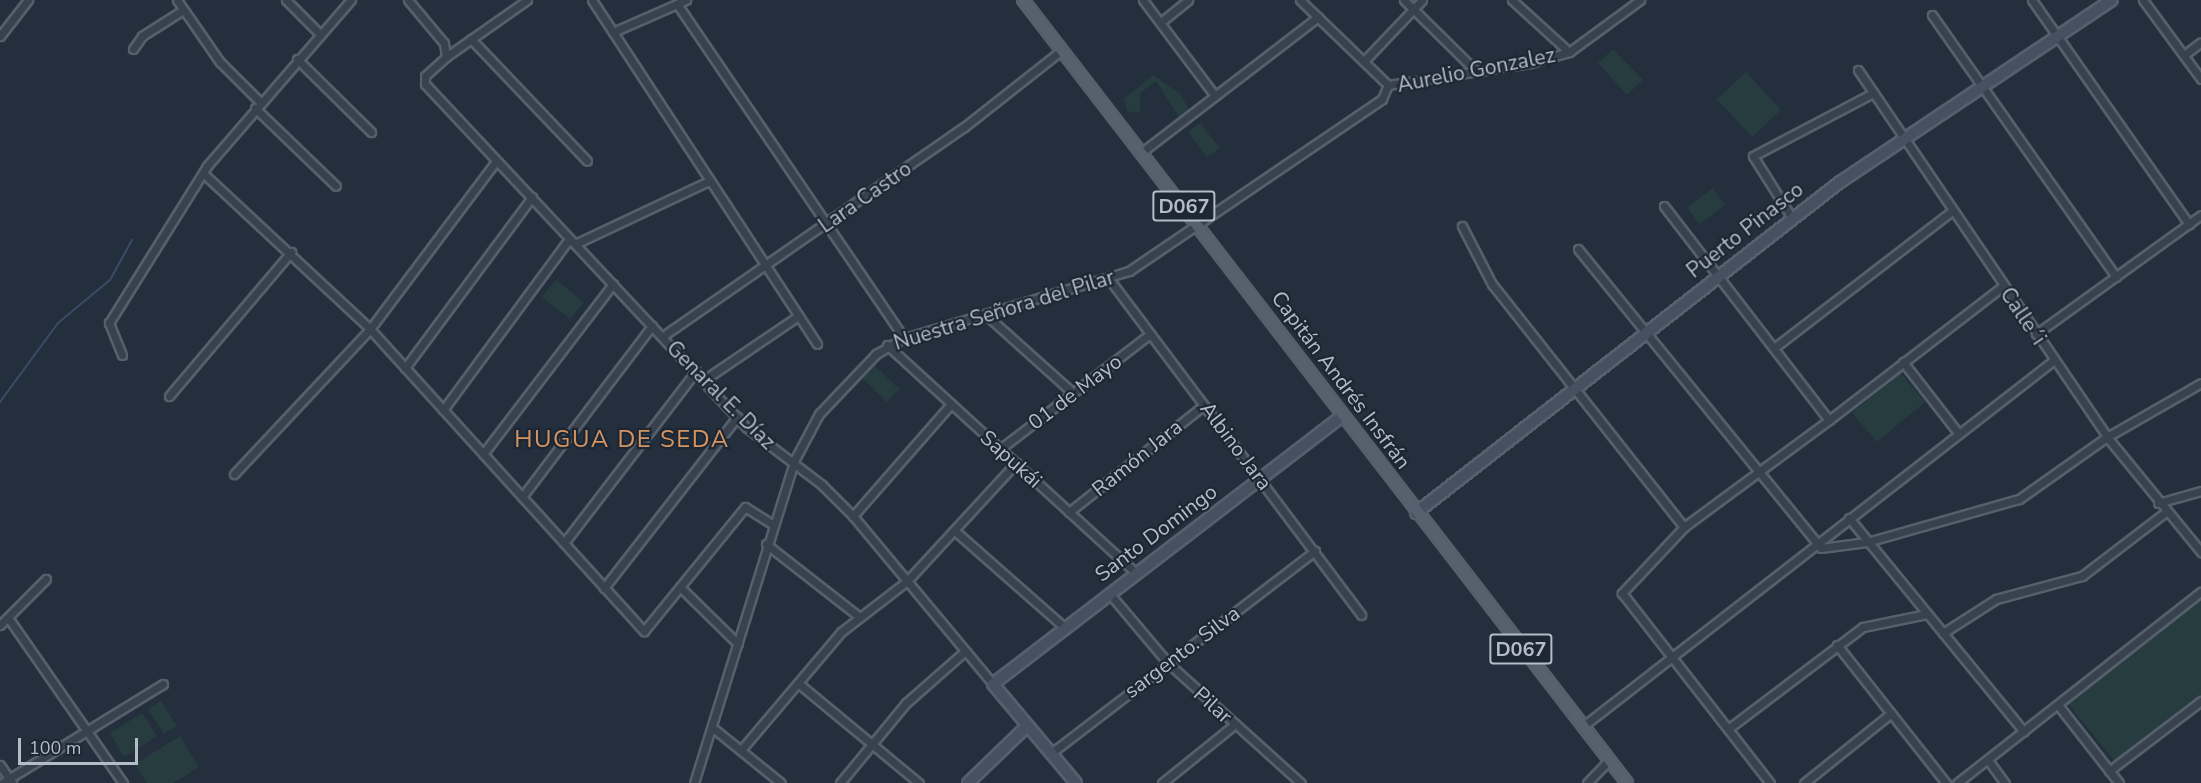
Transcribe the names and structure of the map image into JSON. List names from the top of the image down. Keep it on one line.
{"streets":{"main road":["D067","Capitán Andrés Insfrán"],"street":["Aurelio Gonzalez","Lara Castro","Puerto Pinasco","Nuestra Señora del Pilar","Calle´i","01 de Mayo","Genaral E. Díaz","Albino Jara","Ramón Jara","Sapukái","Santo Domingo","sargento. Silva","Pilar"]},"crossings":[["Aurelio Gonzalez","Nuestra Señora del Pilar"],["Aurelio Gonzalez","Capitán Andrés Insfrán"],["Lara Castro","Capitán Andrés Insfrán"],["Lara Castro","Genaral E. Díaz"],["Puerto Pinasco","Calle´i"],["Puerto Pinasco","Capitán Andrés Insfrán"],["Nuestra Señora del Pilar","Capitán Andrés Insfrán"],["Nuestra Señora del Pilar","Genaral E. Díaz"],["Nuestra Señora del Pilar","Albino Jara"],["Nuestra Señora del Pilar","Sapukái"],["Capitán Andrés Insfrán","Santo Domingo"],["01 de Mayo","Albino Jara"],["01 de Mayo","Sapukái"],["Genaral E. Díaz","Santo Domingo"],["Albino Jara","Ramón Jara"],["Albino Jara","Santo Domingo"],["Albino Jara","sargento. Silva"],["Ramón Jara","Sapukái"],["Sapukái","Santo Domingo"],["Santo Domingo","Pilar"],["sargento. Silva","Pilar"]],"districts":["HUGUA DE SEDA"],"scale_bar":"100 m"}
